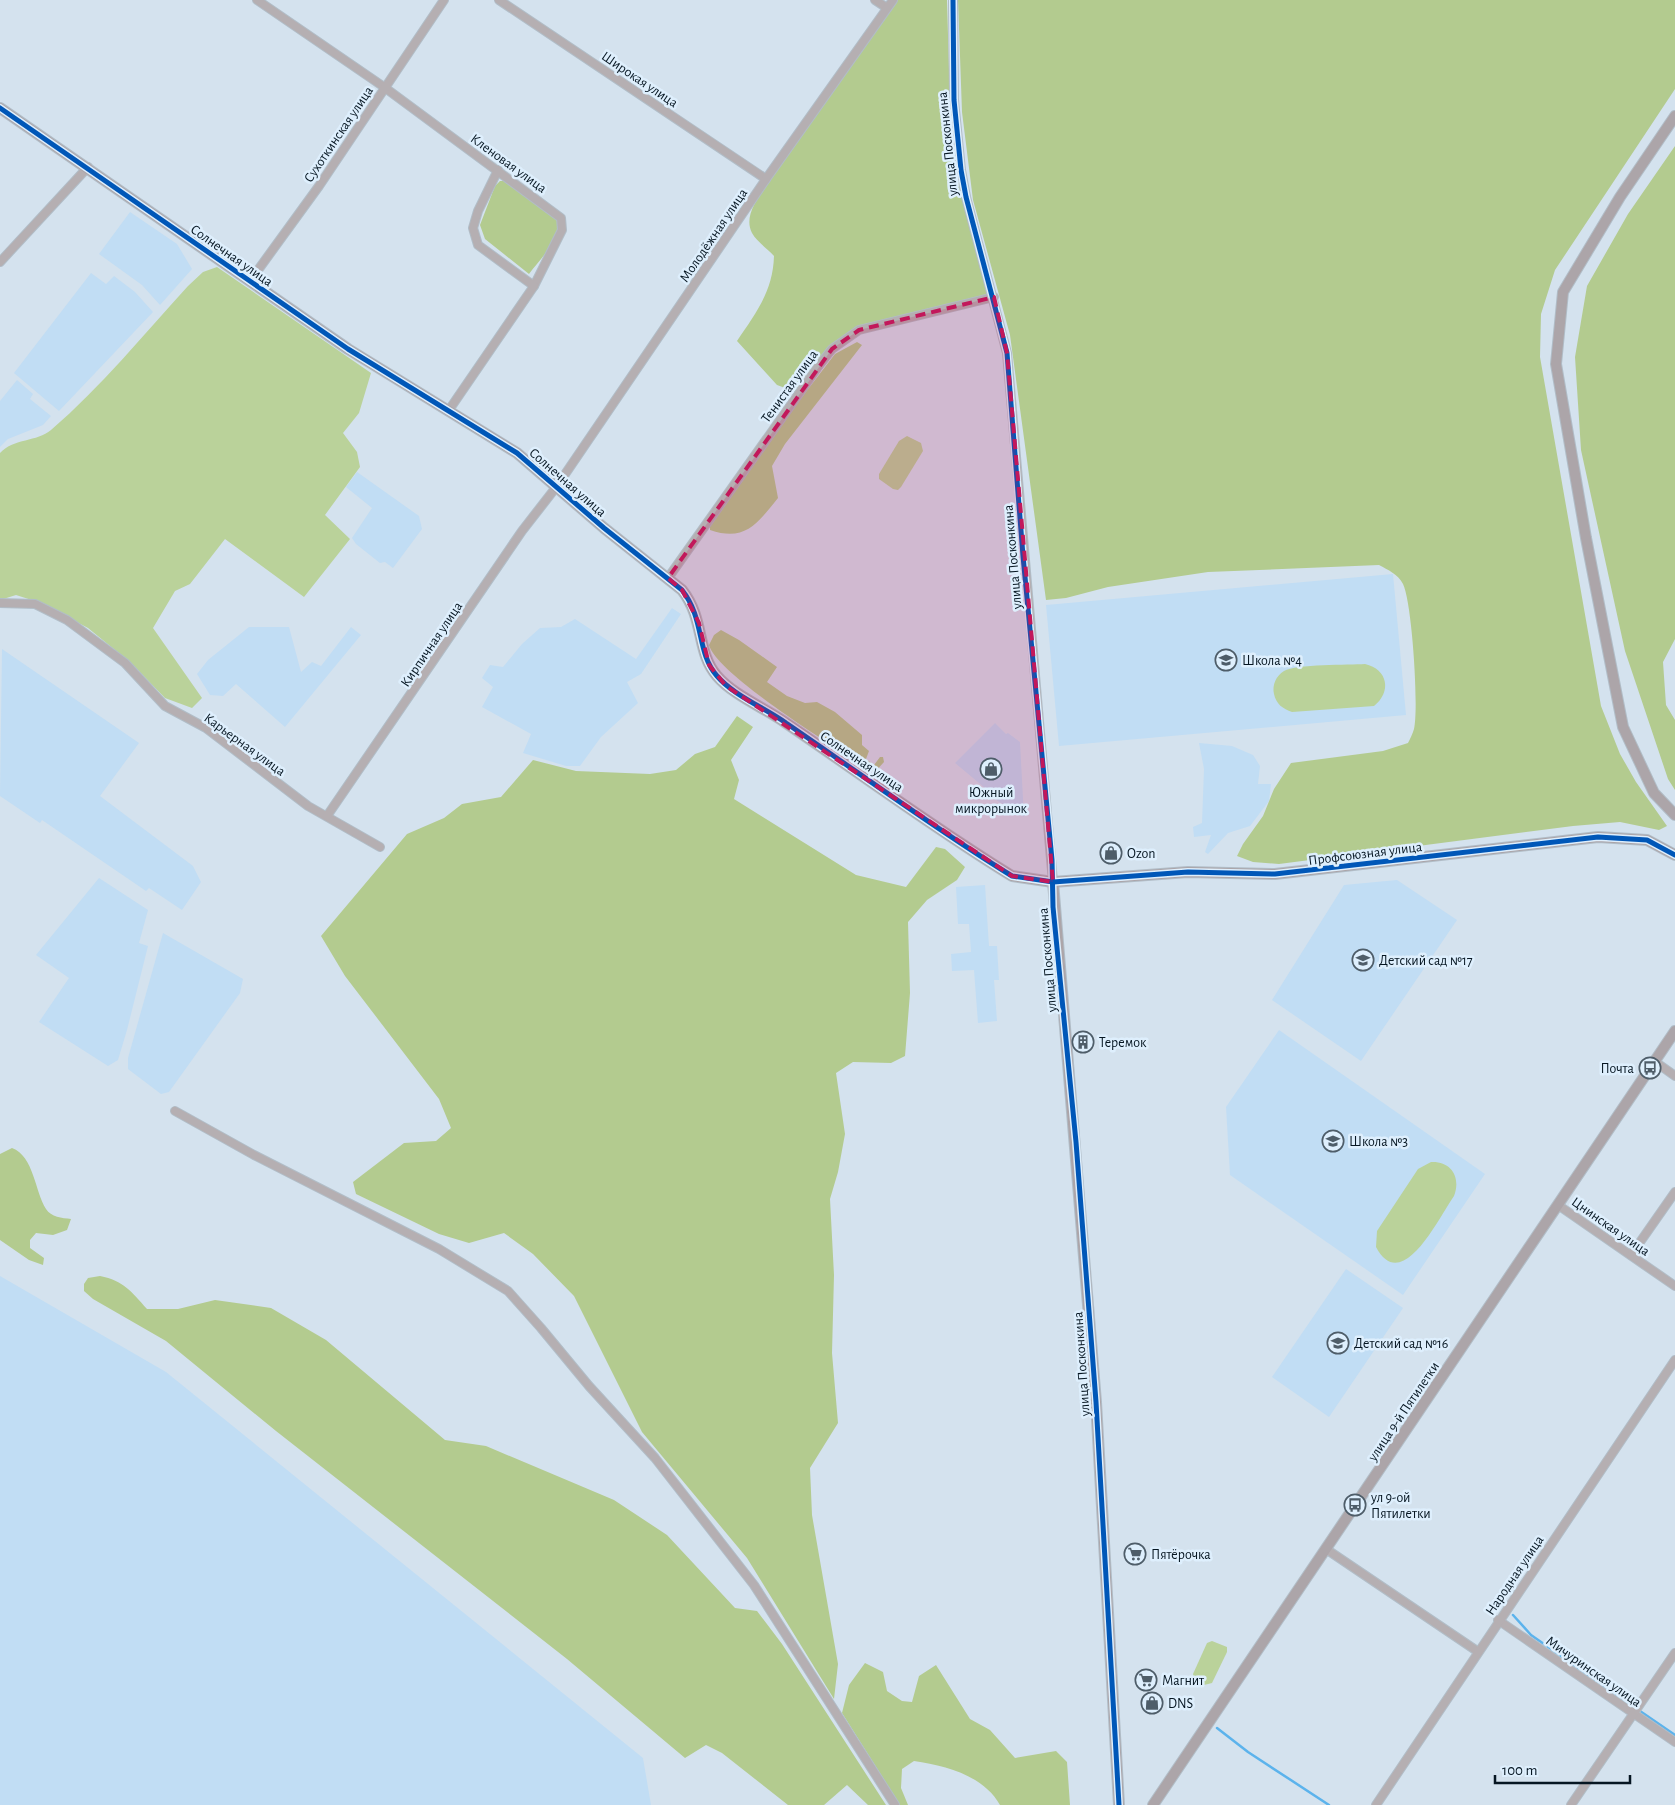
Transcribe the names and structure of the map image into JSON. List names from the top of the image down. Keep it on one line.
{"streets":{"street":["Широкая улица","Сухоткинская улица","улица Посконкина","Кленовая улица","Молодёжная улица","Солнечная улица","Тенистая улица","Кирпичная улица","Карьерная улица","Профсоюзная улица","Цнинская улица","улица 9-й Пятилетки","Народная улица","Мичуринская улица"]},"crossings":[["Широкая улица","Молодёжная улица"],["Сухоткинская улица","Кленовая улица"],["Сухоткинская улица","Солнечная улица"],["улица Посконкина","Солнечная улица"],["улица Посконкина","Тенистая улица"],["улица Посконкина","Профсоюзная улица"],["Кленовая улица","Солнечная улица"],["Молодёжная улица","Солнечная улица"],["Молодёжная улица","Кирпичная улица"],["Солнечная улица","Тенистая улица"],["Солнечная улица","Кирпичная улица"],["Солнечная улица","Профсоюзная улица"],["Кирпичная улица","Карьерная улица"],["Цнинская улица","улица 9-й Пятилетки"],["Народная улица","Мичуринская улица"]],"places":{"school or university":["Школа №4","Детский сад №17","Школа №3","Детский сад №16"],"shop":["Южный микрорынок","Ozon","DNS"],"building":["Теремок"],"bus stop":["Почта","ул 9-ой Пятилетки"],"supermarket":["Пятёрочка","Магнит"]},"scale_bar":"100 m"}
